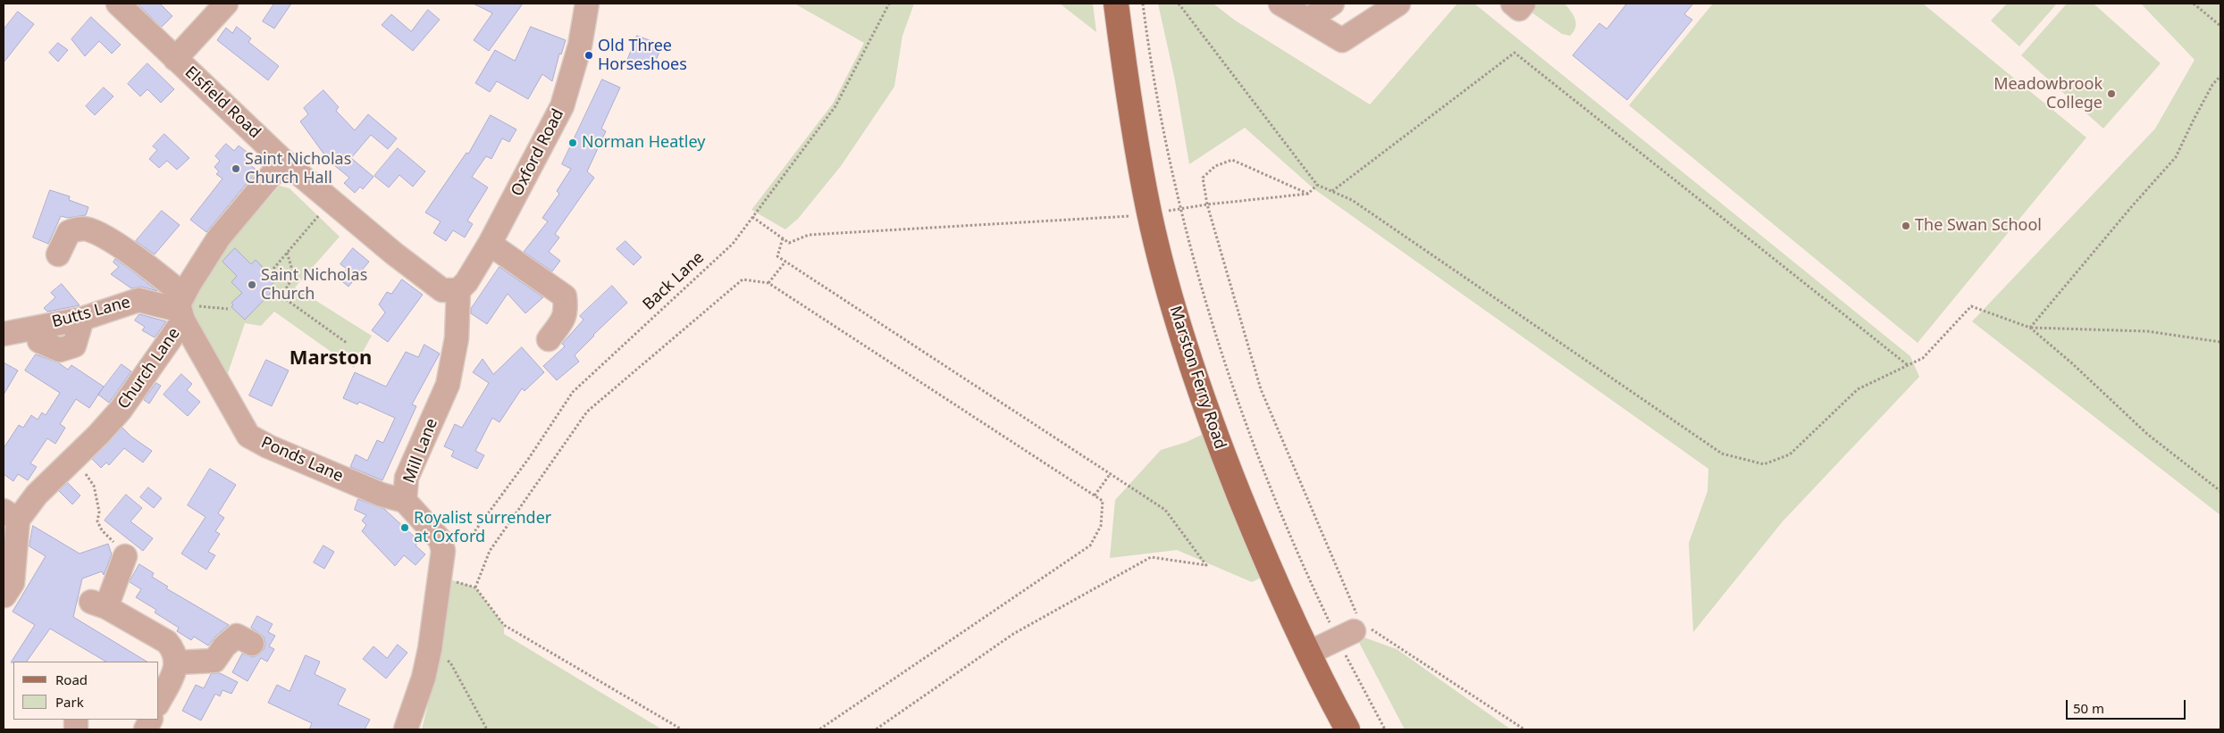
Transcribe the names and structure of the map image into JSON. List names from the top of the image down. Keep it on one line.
{"streets":{"main road":["Marston Ferry Road"],"street":["Elsfield Road","Oxford Road","Butts Lane","Church Lane","Mill Lane","Ponds Lane"],"path":["Back Lane"]},"crossings":[["Elsfield Road","Oxford Road"],["Elsfield Road","Church Lane"],["Elsfield Road","Mill Lane"],["Oxford Road","Mill Lane"],["Back Lane","Mill Lane"],["Butts Lane","Church Lane"],["Butts Lane","Ponds Lane"],["Church Lane","Ponds Lane"],["Mill Lane","Ponds Lane"]],"districts":["Marston"],"places":["Old Three Horseshoes","Meadowbrook College","Norman Heatley","Saint Nicholas Church Hall","The Swan School","Saint Nicholas Church","Royalist surrender at Oxford"],"legend":["Road","Park"],"scale_bar":"50 m"}
